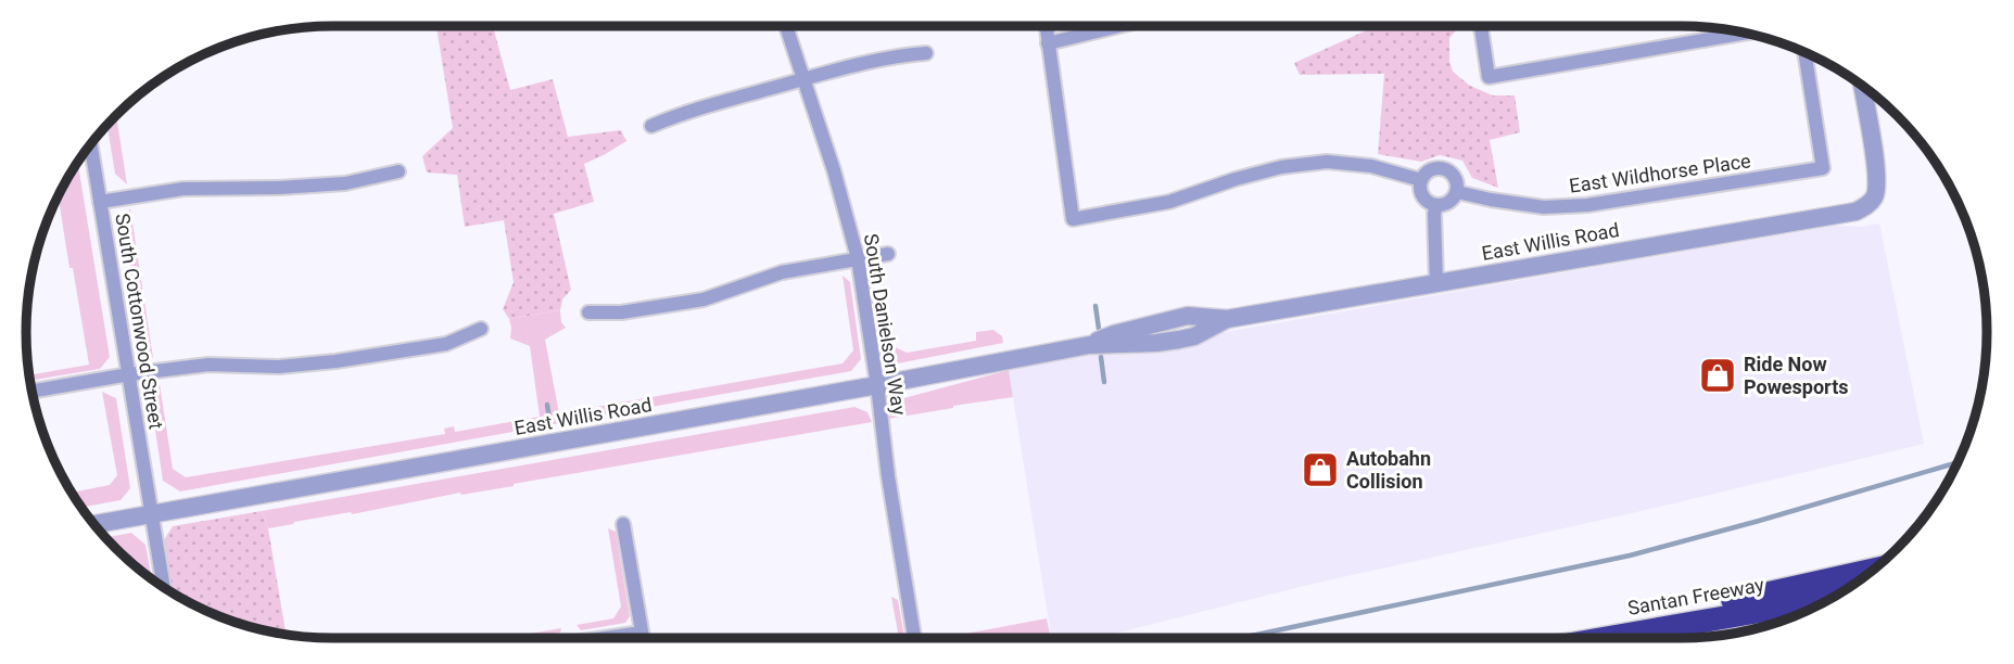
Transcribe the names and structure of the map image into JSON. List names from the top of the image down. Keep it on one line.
{"streets":{"highway":["Santan Freeway"],"street":["East Wildhorse Place","East Willis Road","South Cottonwood Street","South Danielson Way"]},"crossings":[["East Willis Road","South Cottonwood Street"],["East Willis Road","South Danielson Way"]],"places":{"shop":["Ride Now Powesports","Autobahn Collision"]}}
